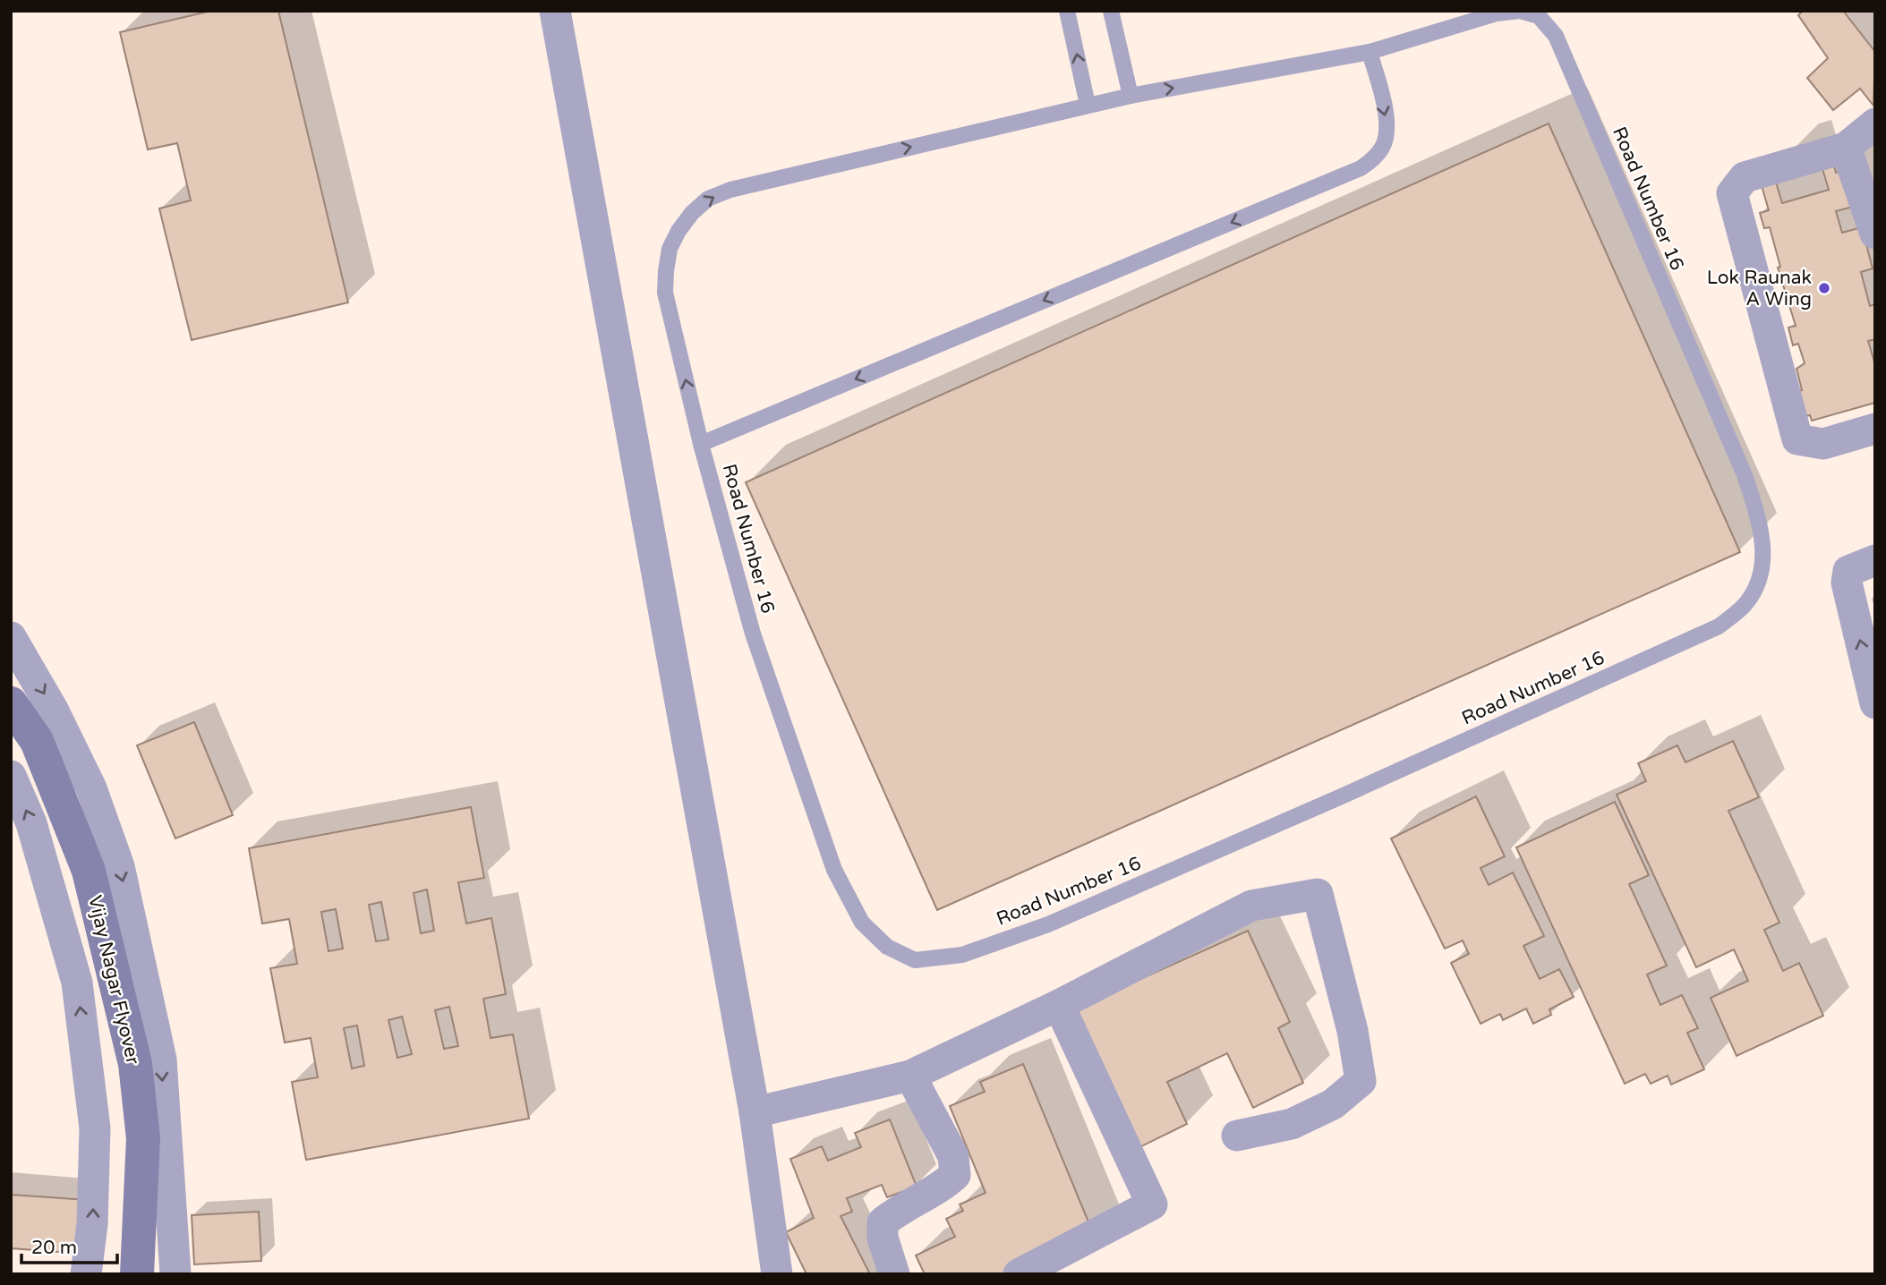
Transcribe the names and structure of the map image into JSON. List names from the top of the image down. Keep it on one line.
{"streets":{"main road":["Vijay Nagar Flyover"],"lane":["Road Number 16"]},"places":["Lok Raunak A Wing"],"scale_bar":"20 m"}
